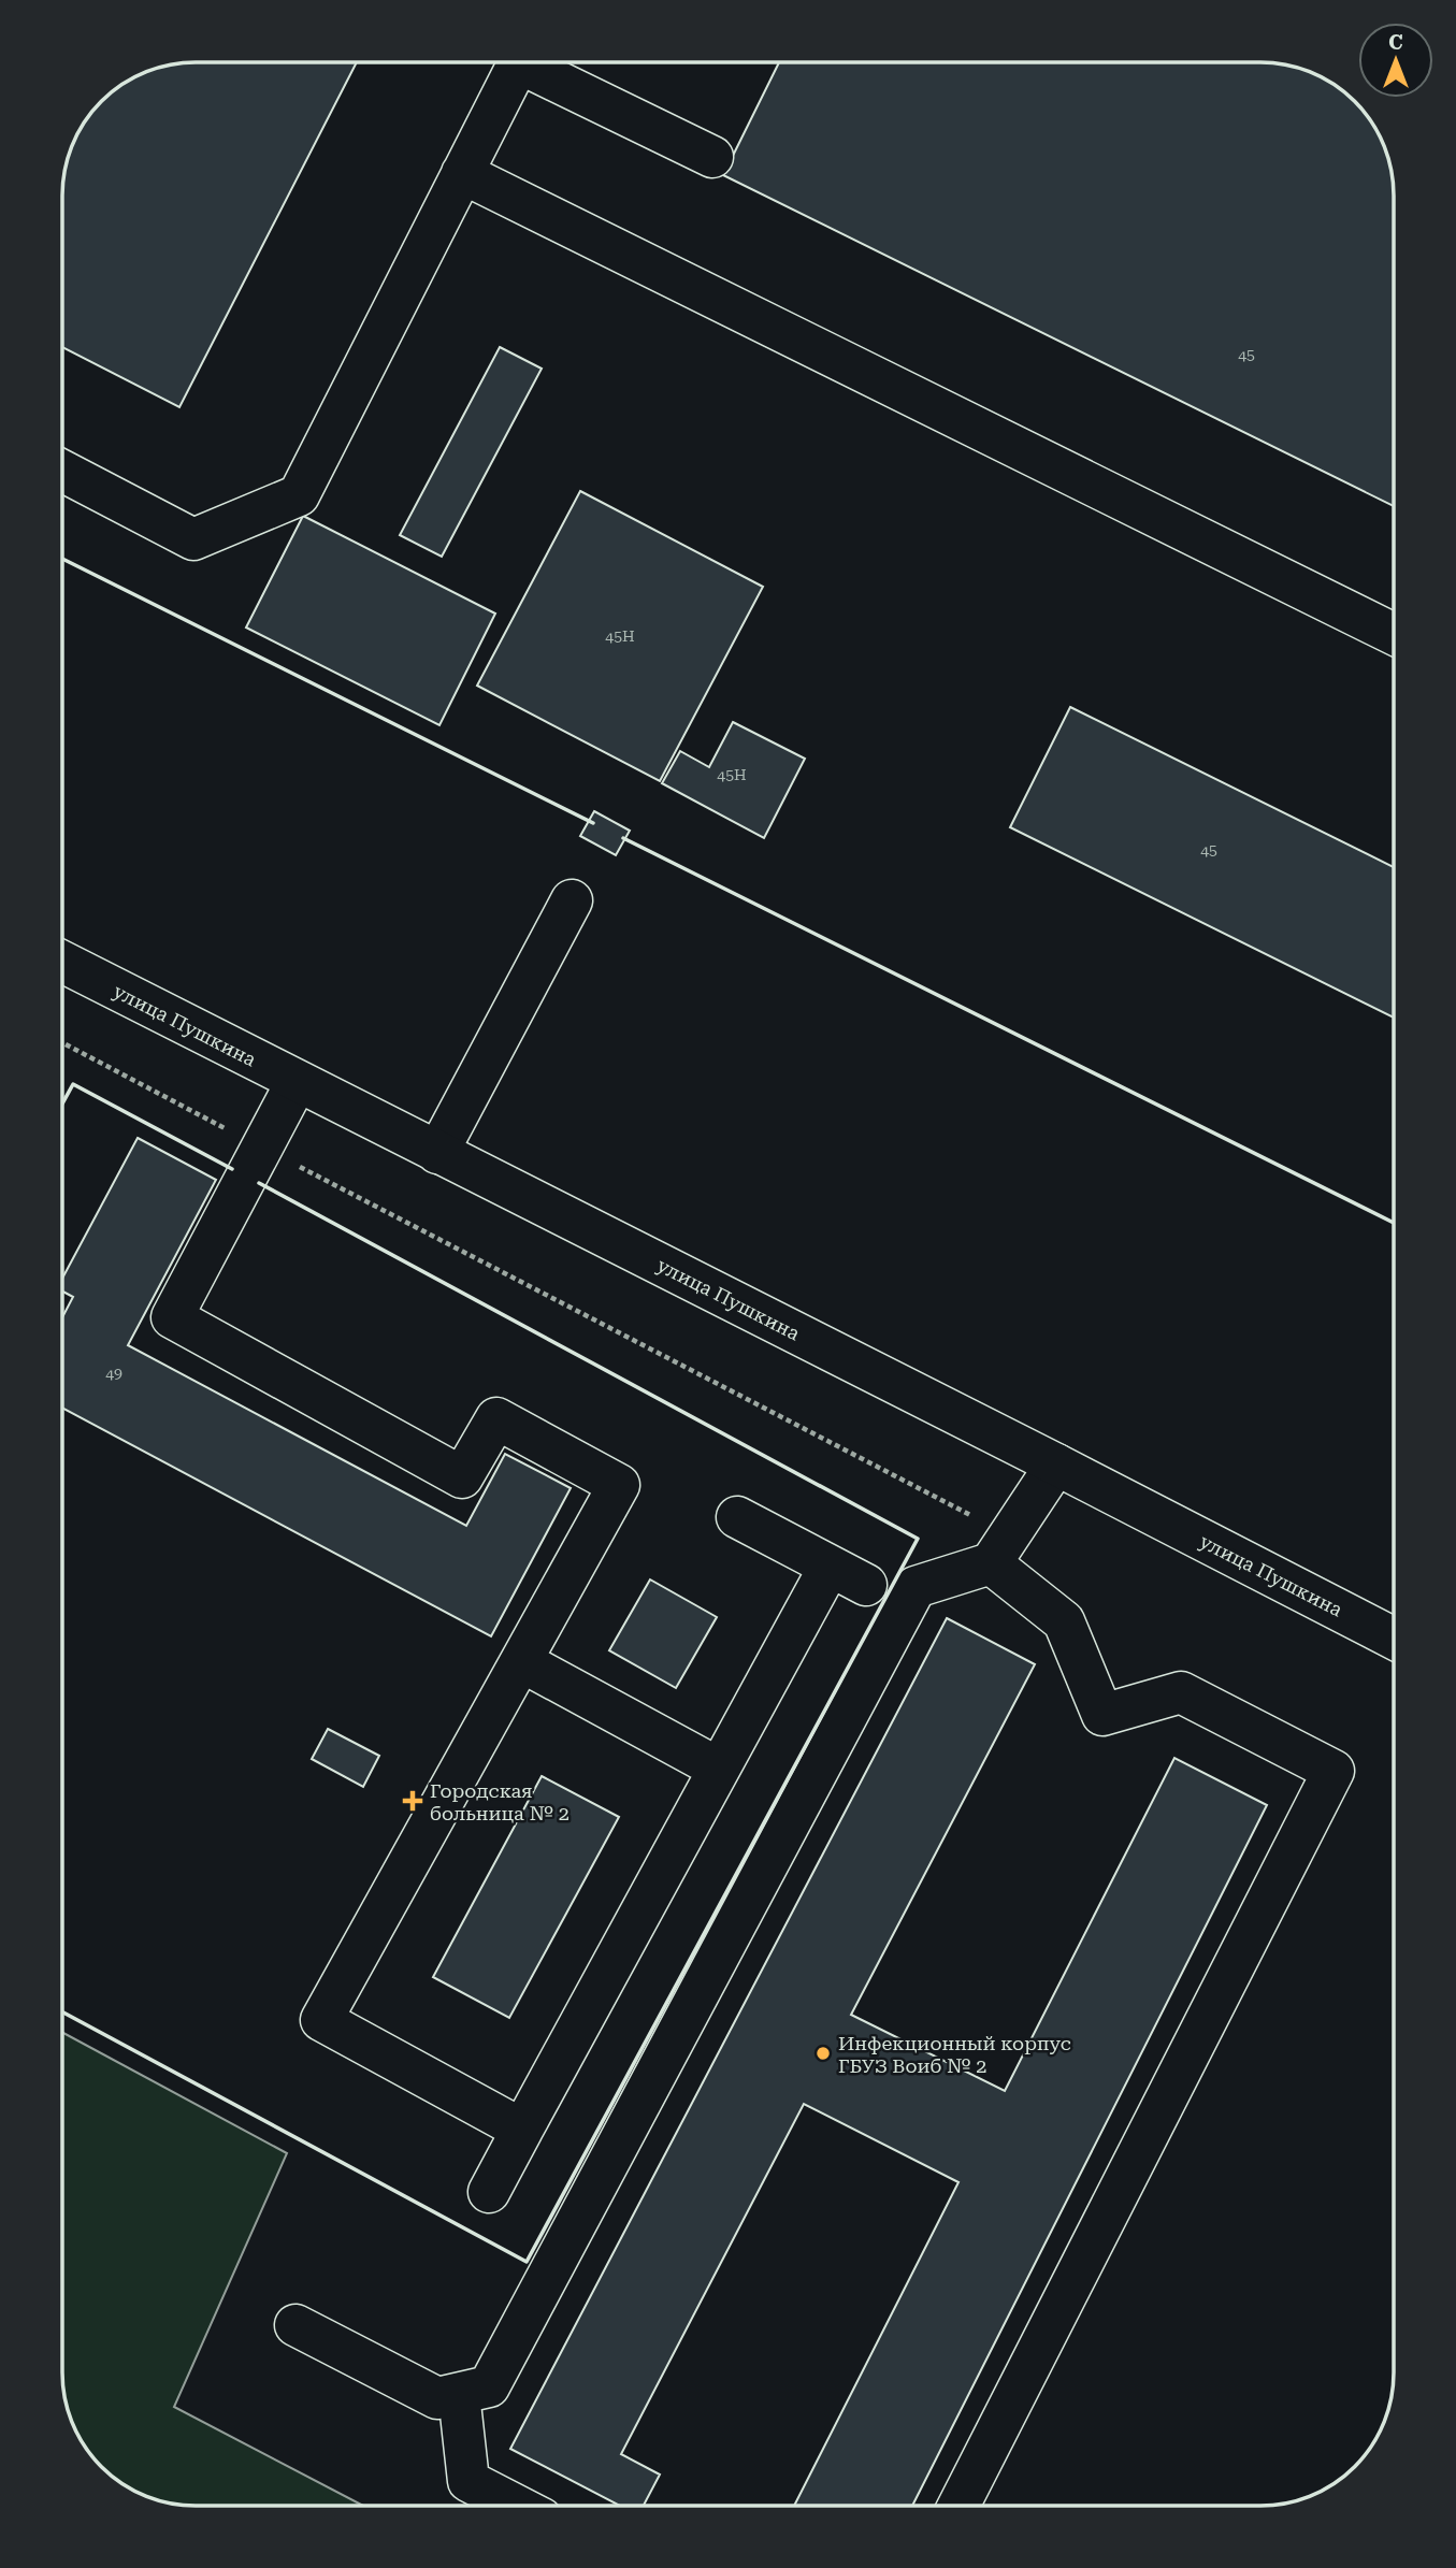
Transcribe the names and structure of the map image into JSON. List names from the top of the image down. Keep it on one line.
{"streets":{"main road":["улица Пушкина"]},"places":{"health":["Городская больница № 2"],"other":["Инфекционный корпус ГБУЗ Воиб № 2"]},"house_numbers":["45","45Н","45Н","45","49"],"north":"top"}
